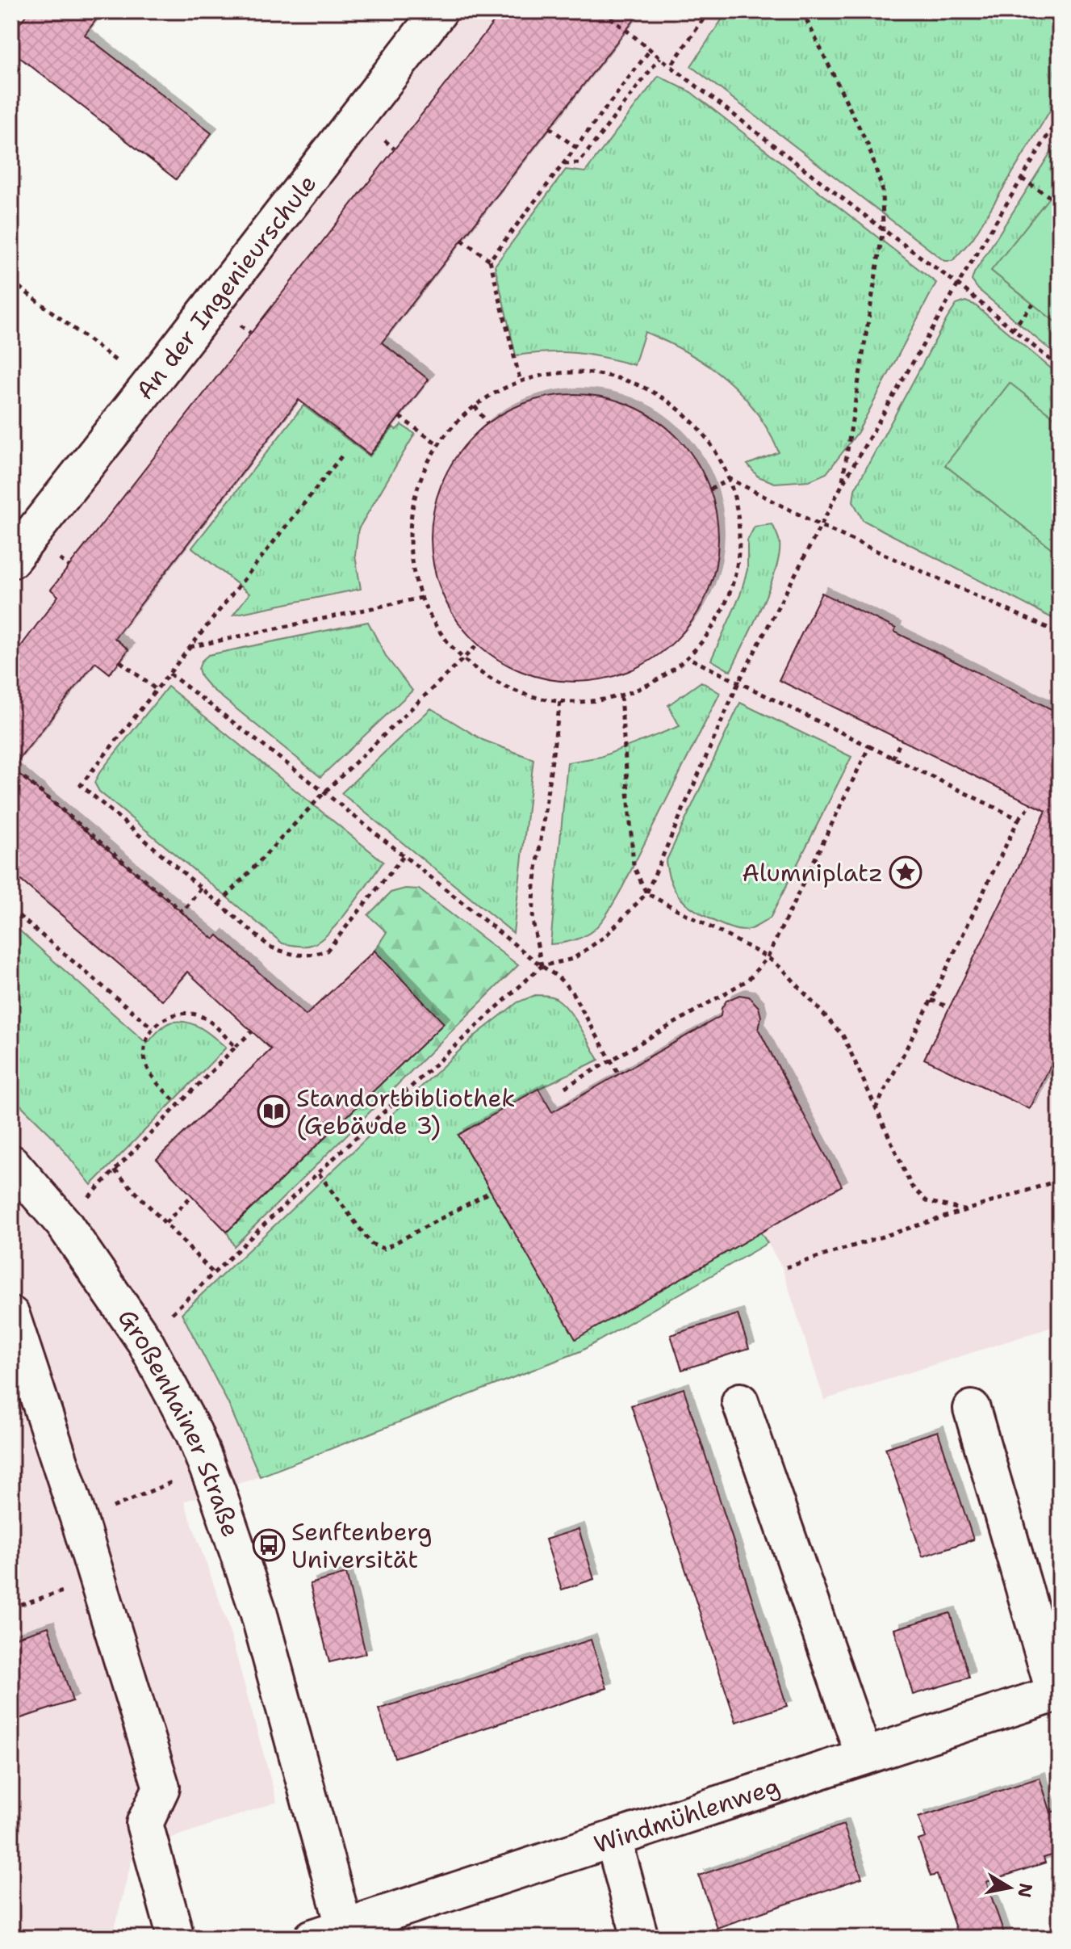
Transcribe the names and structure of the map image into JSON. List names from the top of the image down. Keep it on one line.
{"streets":{"street":["An der Ingenieurschule","Großenhainer Straße","Windmühlenweg"]},"crossings":[["Großenhainer Straße","Windmühlenweg"]],"places":{"place":["Alumniplatz"],"library":["Standortbibliothek (Gebäude 3)"],"bus stop":["Senftenberg Universität"]},"north":"right"}
